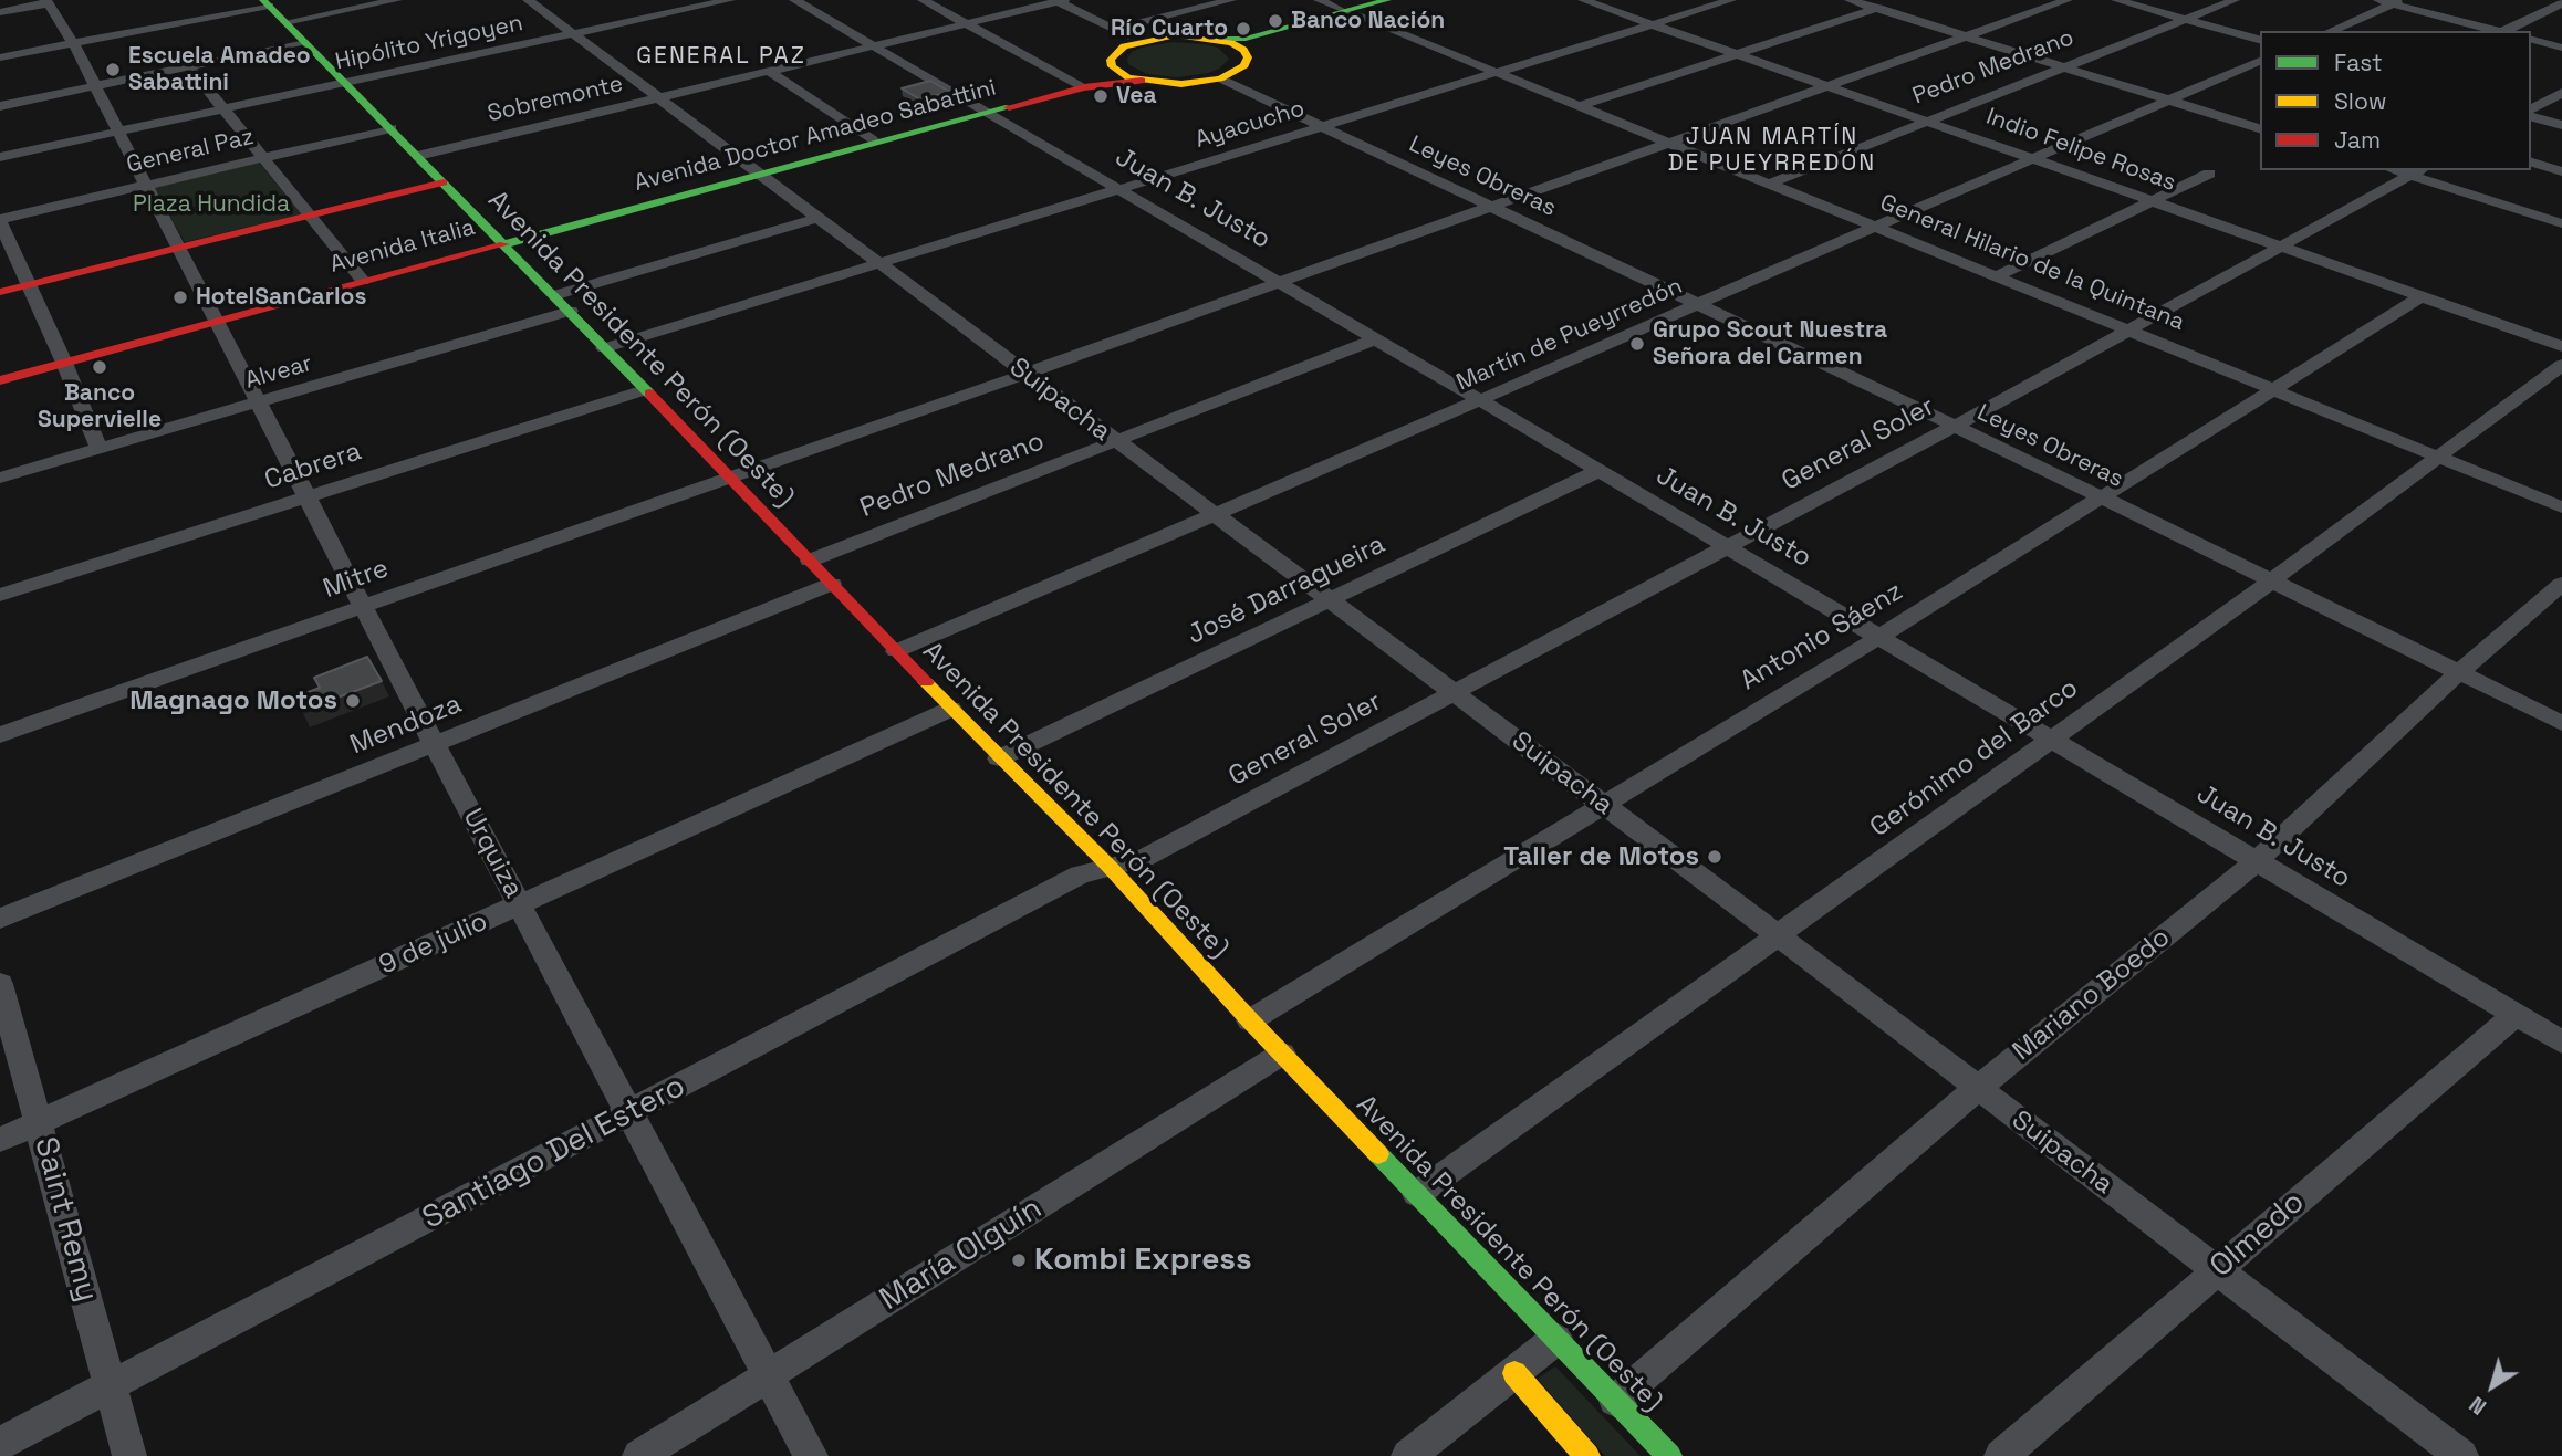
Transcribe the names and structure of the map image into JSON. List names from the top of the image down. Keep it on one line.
{"streets":{"main road":["Avenida Doctor Amadeo Sabattini","Avenida Italia","Avenida Presidente Perón (Oeste)"],"street":["Hipólito Yrigoyen","Pedro Medrano","Sobremonte","Ayacucho","Indio Felipe Rosas","General Paz","Leyes Obreras","Juan B. Justo","General Hilario de la Quintana","Martín de Pueyrredón","Alvear","Suipacha","General Soler","Cabrera","Mitre","José Darragueira","Antonio Sáenz","Mendoza","Gerónimo del Barco","Urquiza","9 de julio","Mariano Boedo","Santiago Del Estero","Saint Remy","Olmedo","María Olguín"]},"crossings":[["Hipólito Yrigoyen","Avenida Presidente Perón (Oeste)"],["Hipólito Yrigoyen","Suipacha"],["Hipólito Yrigoyen","Urquiza"],["Pedro Medrano","Indio Felipe Rosas"],["Pedro Medrano","Juan B. Justo"],["Pedro Medrano","General Hilario de la Quintana"],["Pedro Medrano","Avenida Presidente Perón (Oeste)"],["Pedro Medrano","Suipacha"],["Sobremonte","Juan B. Justo"],["Sobremonte","Avenida Presidente Perón (Oeste)"],["Sobremonte","Suipacha"],["Ayacucho","Indio Felipe Rosas"],["Ayacucho","Leyes Obreras"],["Ayacucho","Juan B. Justo"],["Ayacucho","General Hilario de la Quintana"],["Ayacucho","Avenida Presidente Perón (Oeste)"],["Ayacucho","Suipacha"],["Avenida Doctor Amadeo Sabattini","Juan B. Justo"],["Avenida Doctor Amadeo Sabattini","Avenida Italia"],["Avenida Doctor Amadeo Sabattini","Avenida Presidente Perón (Oeste)"],["Avenida Doctor Amadeo Sabattini","Suipacha"],["Indio Felipe Rosas","Martín de Pueyrredón"],["Indio Felipe Rosas","General Soler"],["Indio Felipe Rosas","Mitre"],["Indio Felipe Rosas","Antonio Sáenz"],["General Paz","Avenida Presidente Perón (Oeste)"],["General Paz","Urquiza"],["Leyes Obreras","Martín de Pueyrredón"],["Leyes Obreras","General Soler"],["Leyes Obreras","Mitre"],["Leyes Obreras","Antonio Sáenz"],["Leyes Obreras","Gerónimo del Barco"],["Leyes Obreras","Mariano Boedo"],["Juan B. Justo","Martín de Pueyrredón"],["Juan B. Justo","General Soler"],["Juan B. Justo","Mitre"],["Juan B. Justo","José Darragueira"],["Juan B. Justo","Antonio Sáenz"],["Juan B. Justo","Gerónimo del Barco"],["Juan B. Justo","Mariano Boedo"],["Juan B. Justo","Olmedo"],["Avenida Italia","Avenida Presidente Perón (Oeste)"],["Avenida Italia","Urquiza"],["General Hilario de la Quintana","Martín de Pueyrredón"],["General Hilario de la Quintana","General Soler"],["General Hilario de la Quintana","Mitre"],["General Hilario de la Quintana","Antonio Sáenz"],["General Hilario de la Quintana","Gerónimo del Barco"],["Martín de Pueyrredón","Avenida Presidente Perón (Oeste)"],["Martín de Pueyrredón","Suipacha"],["Avenida Presidente Perón (Oeste)","Alvear"],["Avenida Presidente Perón (Oeste)","General Soler"],["Avenida Presidente Perón (Oeste)","Cabrera"],["Avenida Presidente Perón (Oeste)","Mitre"],["Avenida Presidente Perón (Oeste)","José Darragueira"],["Avenida Presidente Perón (Oeste)","Antonio Sáenz"],["Avenida Presidente Perón (Oeste)","Mendoza"],["Avenida Presidente Perón (Oeste)","Gerónimo del Barco"],["Avenida Presidente Perón (Oeste)","9 de julio"],["Avenida Presidente Perón (Oeste)","Mariano Boedo"],["Avenida Presidente Perón (Oeste)","Santiago Del Estero"],["Avenida Presidente Perón (Oeste)","María Olguín"],["Alvear","Urquiza"],["Suipacha","General Soler"],["Suipacha","Mitre"],["Suipacha","José Darragueira"],["Suipacha","Antonio Sáenz"],["Suipacha","Gerónimo del Barco"],["Suipacha","Mariano Boedo"],["Suipacha","Olmedo"],["General Soler","Santiago Del Estero"],["Cabrera","Urquiza"],["Mitre","Urquiza"],["Mendoza","Urquiza"],["Urquiza","9 de julio"],["Urquiza","Santiago Del Estero"],["Urquiza","María Olguín"],["9 de julio","Saint Remy"],["Santiago Del Estero","Saint Remy"]],"districts":["GENERAL PAZ","JUAN MARTÍN DE PUEYRREDÓN"],"parks":["Plaza Hundida"],"places":["Banco Nación","Río Cuarto","Escuela Amadeo Sabattini","Vea","HotelSanCarlos","Grupo Scout Nuestra Señora del Carmen","Banco Supervielle","Magnago Motos","Taller de Motos","Kombi Express"],"legend":["Fast","Slow","Jam"],"north":"bottom left"}
